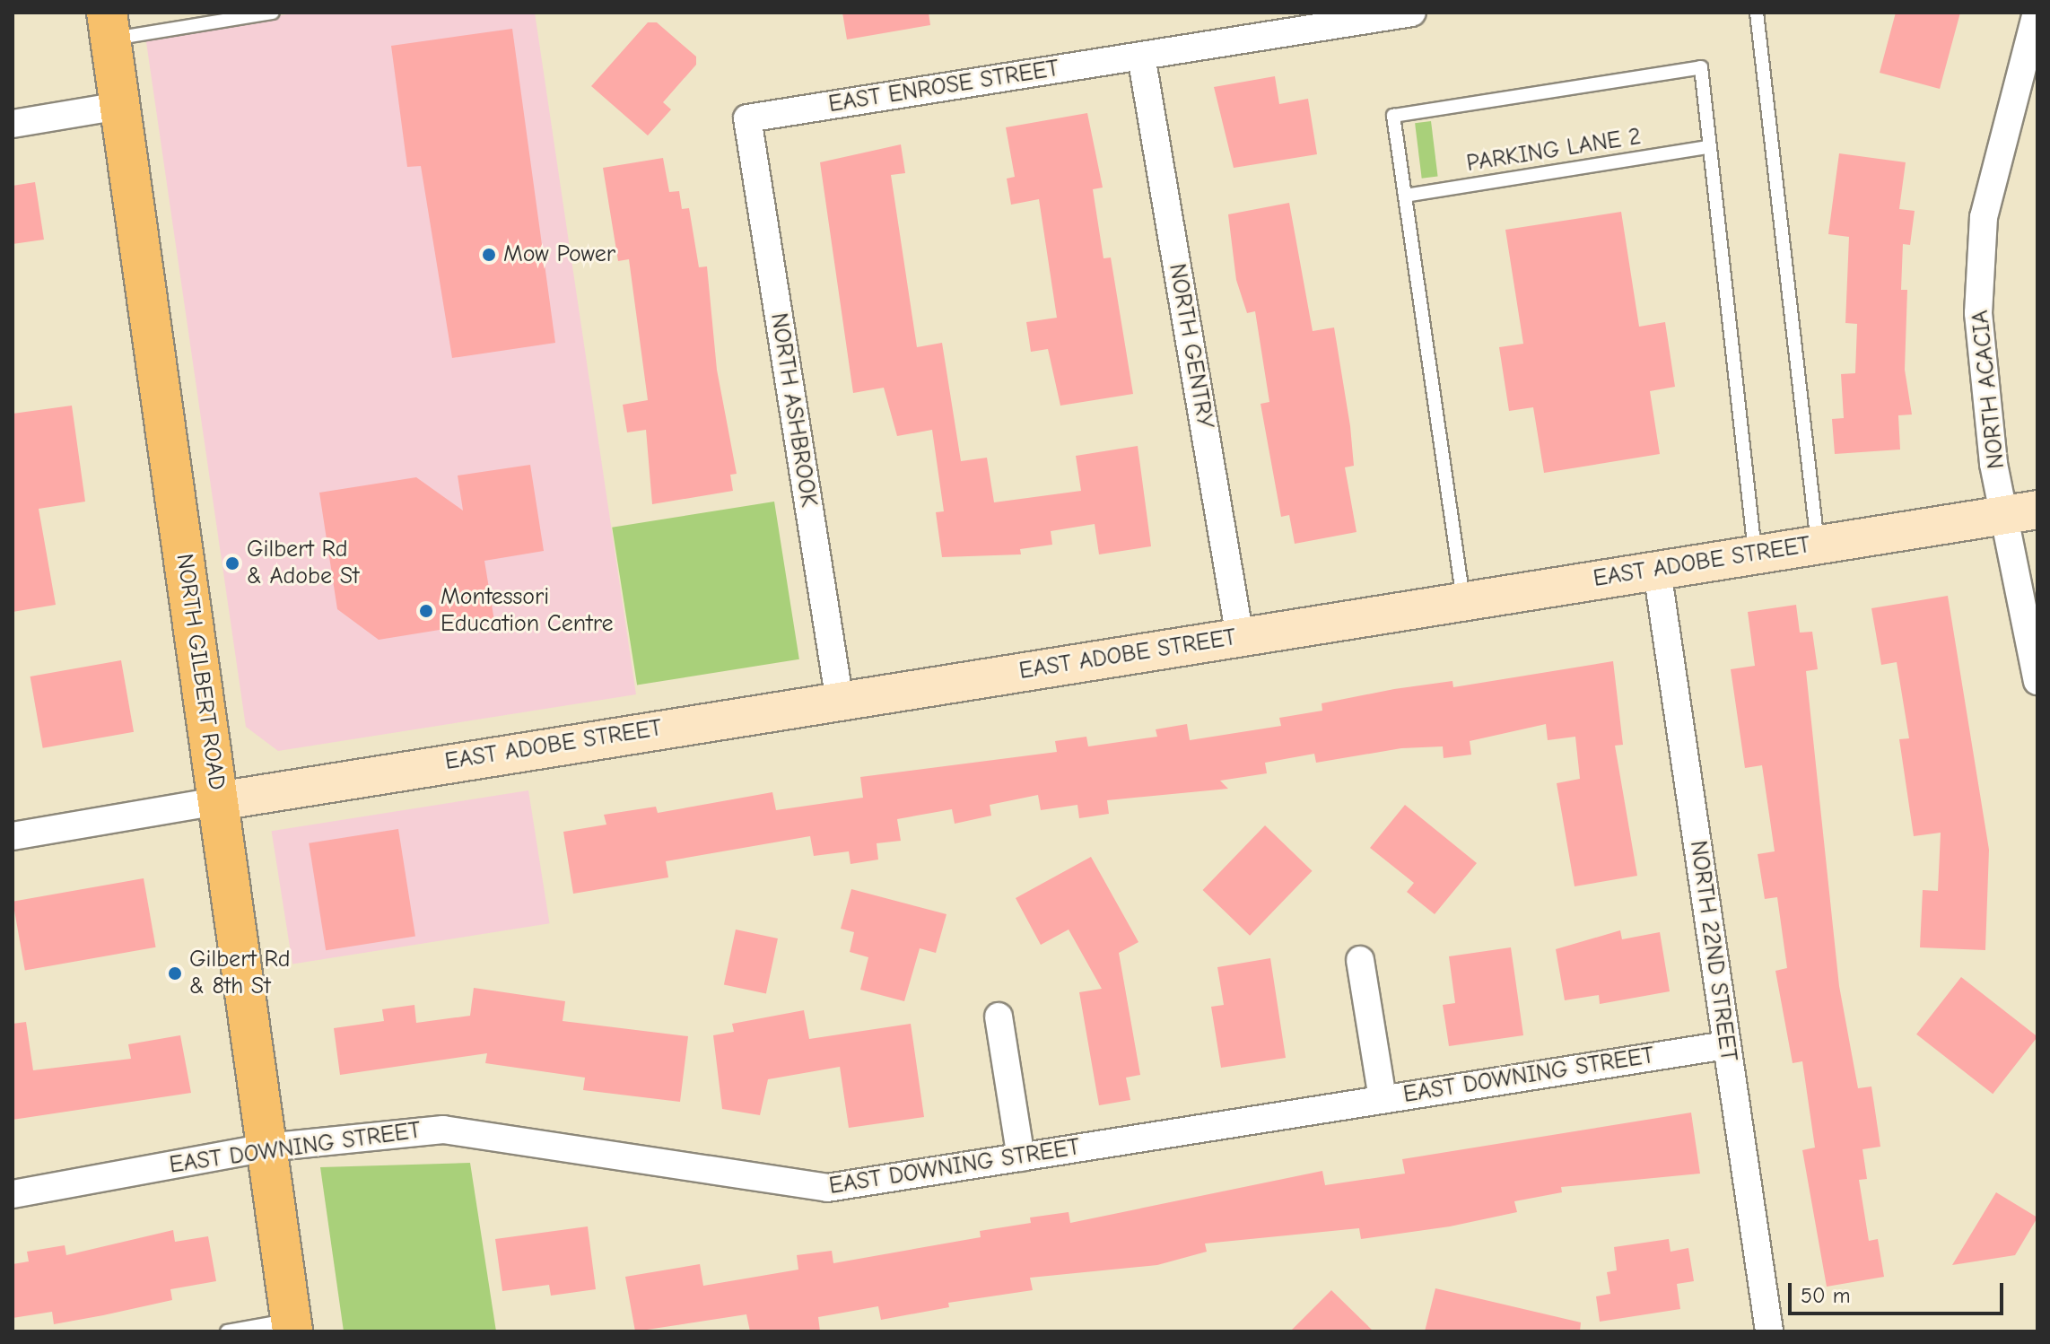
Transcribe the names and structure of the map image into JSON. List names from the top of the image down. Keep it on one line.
{"streets":{"main road":["NORTH GILBERT ROAD"],"street":["EAST ENROSE STREET","NORTH GENTRY","NORTH ACACIA","NORTH ASHBROOK","EAST ADOBE STREET","NORTH 22ND STREET","EAST DOWNING STREET"],"lane":["PARKING LANE 2"]},"crossings":[["EAST ENROSE STREET","NORTH GENTRY"],["EAST ENROSE STREET","NORTH ASHBROOK"],["NORTH GENTRY","EAST ADOBE STREET"],["NORTH ACACIA","EAST ADOBE STREET"],["NORTH ASHBROOK","EAST ADOBE STREET"],["EAST ADOBE STREET","NORTH GILBERT ROAD"],["EAST ADOBE STREET","NORTH 22ND STREET"],["NORTH GILBERT ROAD","EAST DOWNING STREET"],["NORTH 22ND STREET","EAST DOWNING STREET"]],"places":["Mow Power","Gilbert Rd & Adobe St","Montessori Education Centre","Gilbert Rd & 8th St"],"scale_bar":"50 m"}
